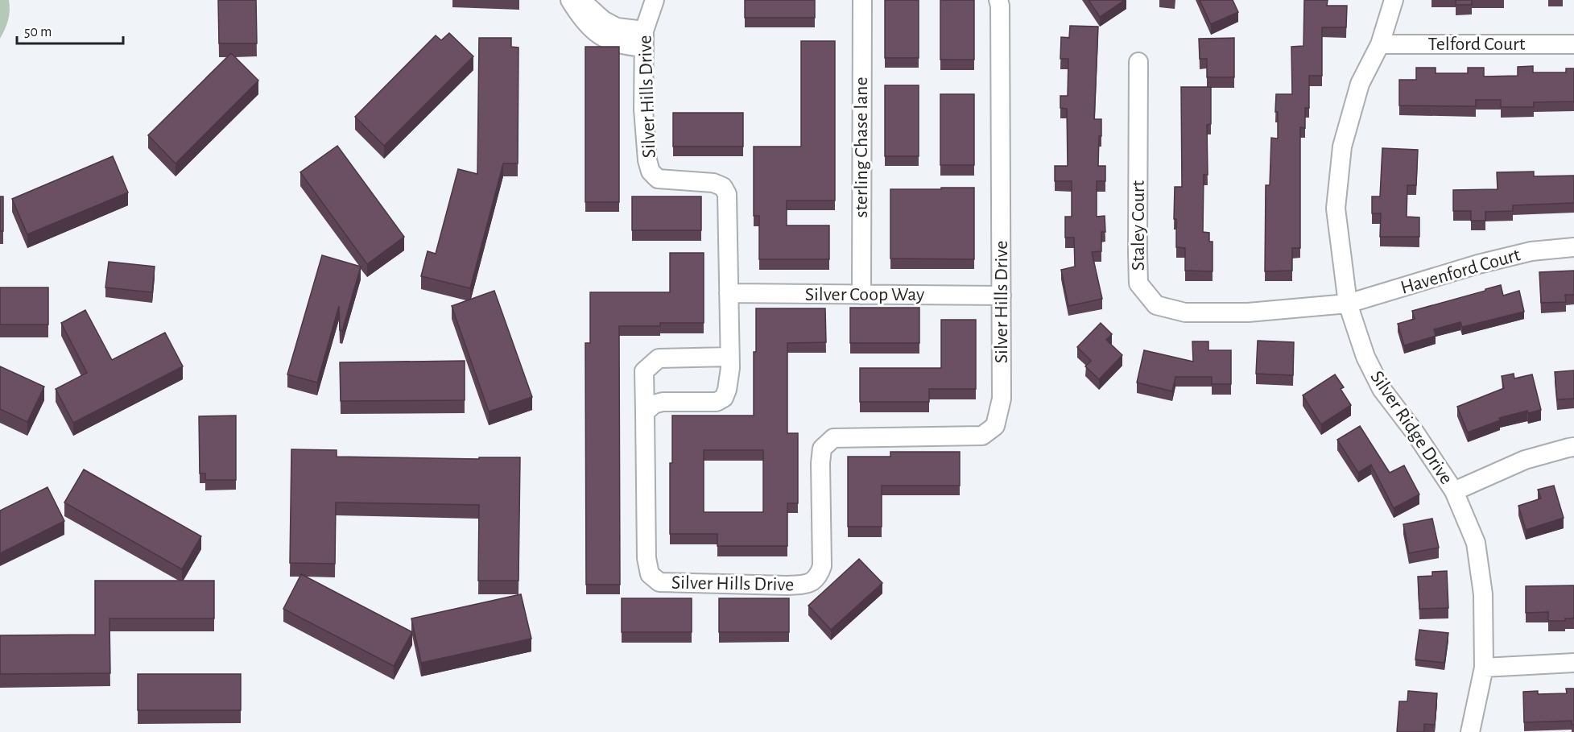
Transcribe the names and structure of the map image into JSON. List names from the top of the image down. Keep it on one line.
{"streets":{"street":["Telford Court","Silver Hills Drive","sterling Chase lane","Staley Court","Havenford Court","Silver Coop Way","Silver Ridge Drive"]},"crossings":[["Telford Court","Silver Ridge Drive"],["Silver Hills Drive","Silver Coop Way"],["sterling Chase lane","Silver Coop Way"],["Staley Court","Havenford Court"],["Staley Court","Silver Ridge Drive"],["Havenford Court","Silver Ridge Drive"]],"scale_bar":"50 m"}
